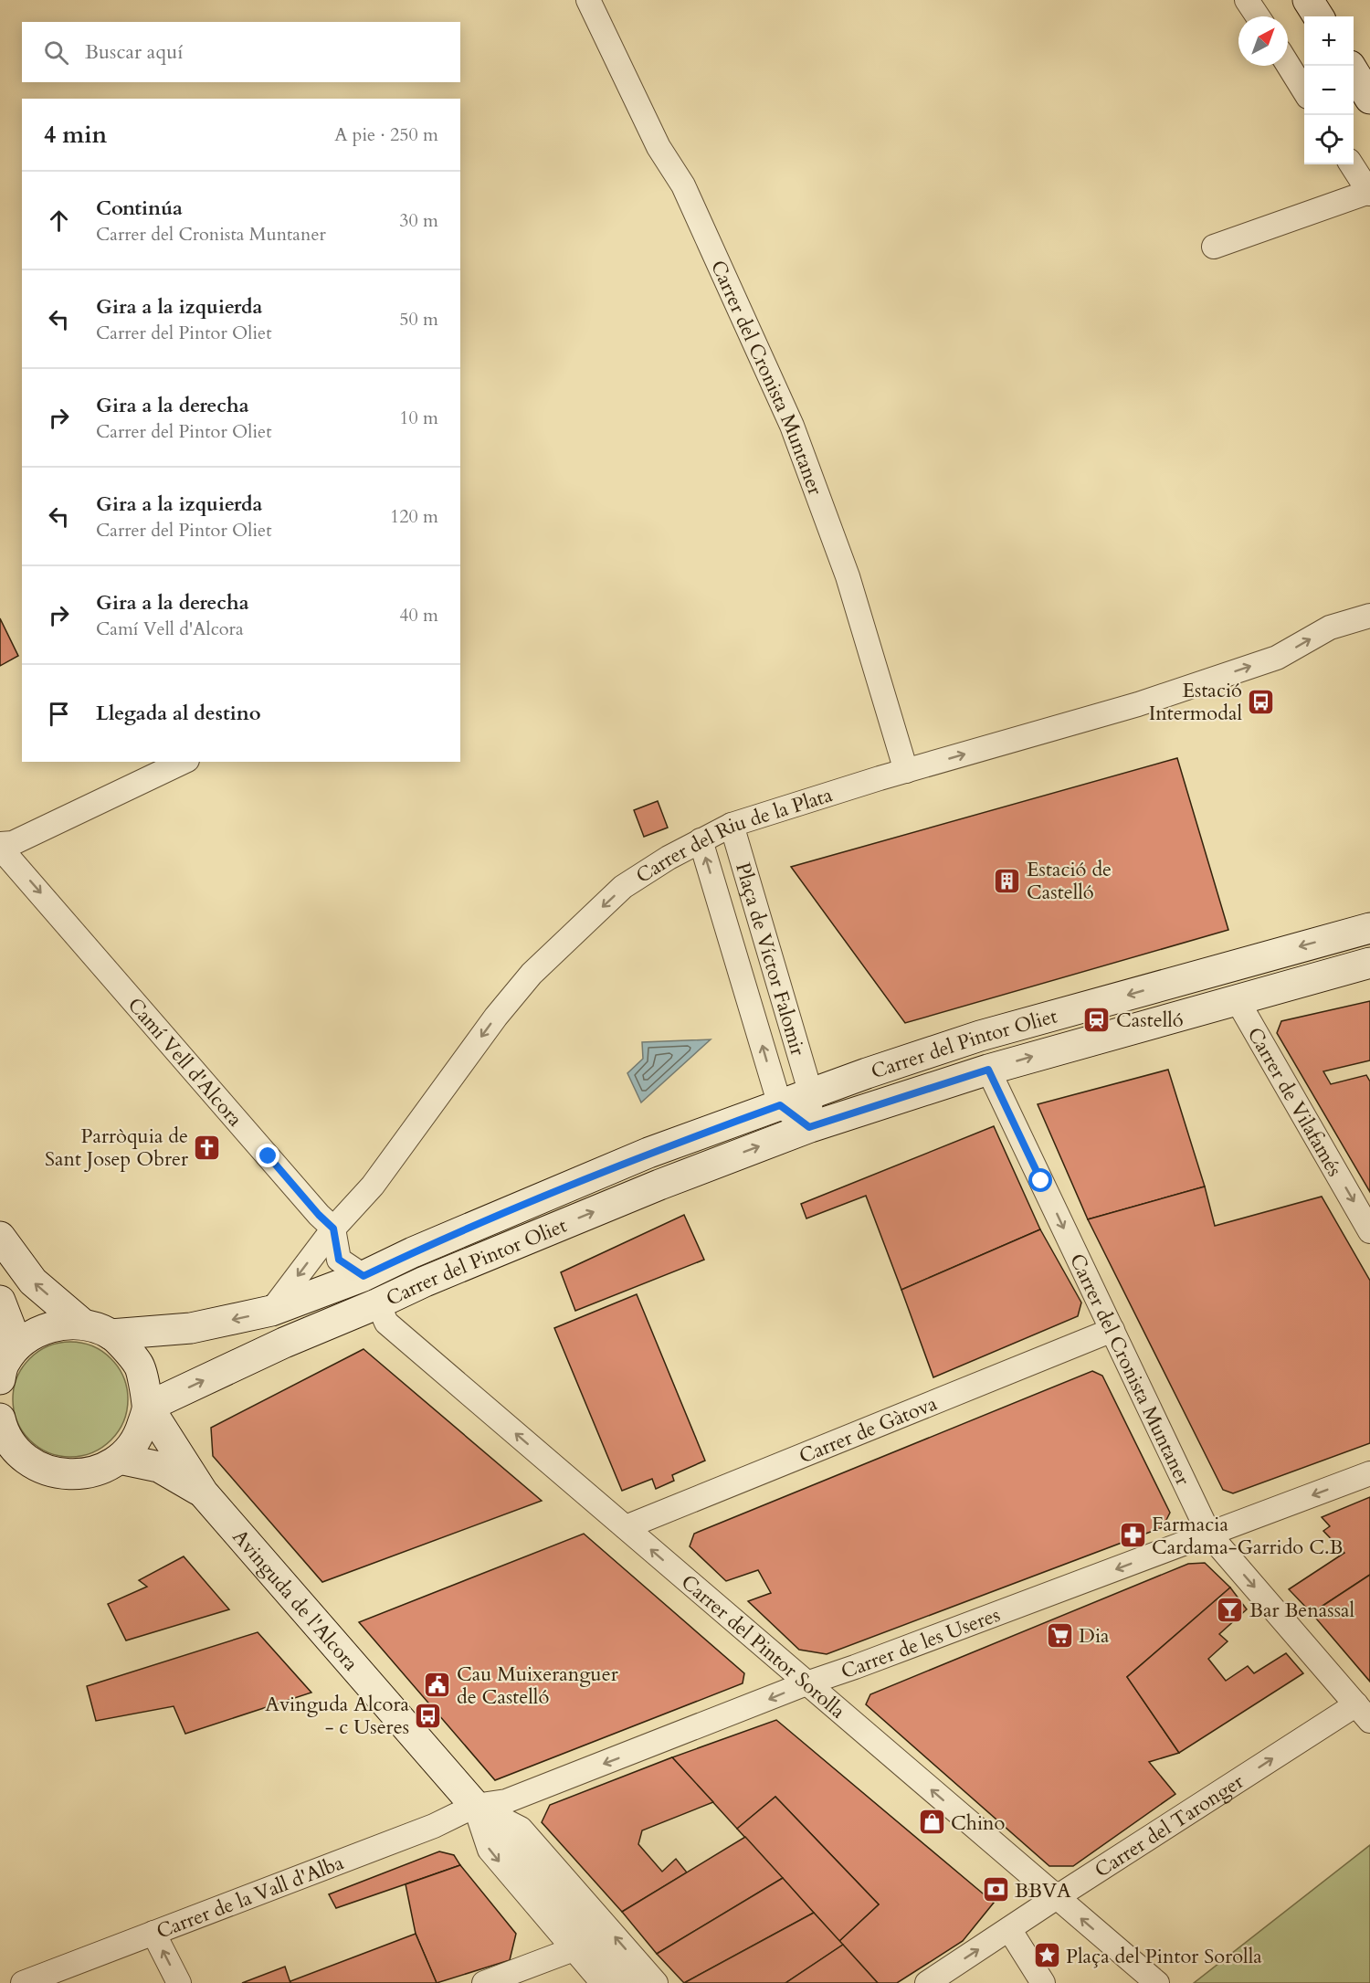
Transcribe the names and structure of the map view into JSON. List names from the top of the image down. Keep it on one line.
{"streets":{"main road":["Carrer del Pintor Oliet","Avinguda de l'Alcora"],"street":["Carrer del Cronista Muntaner","Carrer del Riu de la Plata","Plaça de Víctor Falomir","Camí Vell d'Alcora","Carrer de Vilafamés","Carrer de Gàtova","Carrer de les Useres","Carrer del Pintor Sorolla","Carrer del Taronger","Carrer de la Vall d'Alba"]},"crossings":[["Carrer del Cronista Muntaner","Carrer del Riu de la Plata"],["Carrer del Cronista Muntaner","Carrer del Pintor Oliet"],["Carrer del Cronista Muntaner","Carrer de Gàtova"],["Carrer del Cronista Muntaner","Carrer de les Useres"],["Carrer del Cronista Muntaner","Carrer del Taronger"],["Carrer del Riu de la Plata","Plaça de Víctor Falomir"],["Carrer del Riu de la Plata","Carrer del Pintor Oliet"],["Carrer del Riu de la Plata","Camí Vell d'Alcora"],["Plaça de Víctor Falomir","Carrer del Pintor Oliet"],["Carrer del Pintor Oliet","Carrer de Vilafamés"],["Carrer del Pintor Oliet","Avinguda de l'Alcora"],["Carrer del Pintor Oliet","Carrer del Pintor Sorolla"],["Carrer de Gàtova","Carrer del Pintor Sorolla"],["Avinguda de l'Alcora","Carrer de les Useres"],["Avinguda de l'Alcora","Carrer de la Vall d'Alba"],["Carrer de les Useres","Carrer del Pintor Sorolla"],["Carrer de les Useres","Carrer de la Vall d'Alba"],["Carrer del Pintor Sorolla","Carrer del Taronger"]],"one_way":["Camí Vell d'Alcora","Carrer de Vilafamés","Carrer de les Useres","Carrer del Pintor Sorolla","Carrer del Taronger"],"places":{"bus stop":["Estació Intermodal","Avinguda Alcora - c Useres"],"building":["Estació de Castelló"],"station":["Castelló"],"church":["Parròquia de Sant Josep Obrer"],"pharmacy":["Farmacia Cardama-Garrido C.B"],"bar":["Bar Benassal"],"supermarket":["Dia"],"public building":["Cau Muixeranguer de Castelló"],"shop":["Chino"],"bank":["BBVA"],"place":["Plaça del Pintor Sorolla"]},"north":"top right","page":{"map_buttons":["+","−"],"search":"Buscar aquí","heading":["4 min","A pie · 250 m"],"list":[["Continúa","Carrer del Cronista Muntaner","30 m"],["Gira a la izquierda","Carrer del Pintor Oliet","50 m"],["Gira a la derecha","Carrer del Pintor Oliet","10 m"],["Gira a la izquierda","Carrer del Pintor Oliet","120 m"],["Gira a la derecha","Camí Vell d'Alcora","40 m"],"Llegada al destino"]}}
